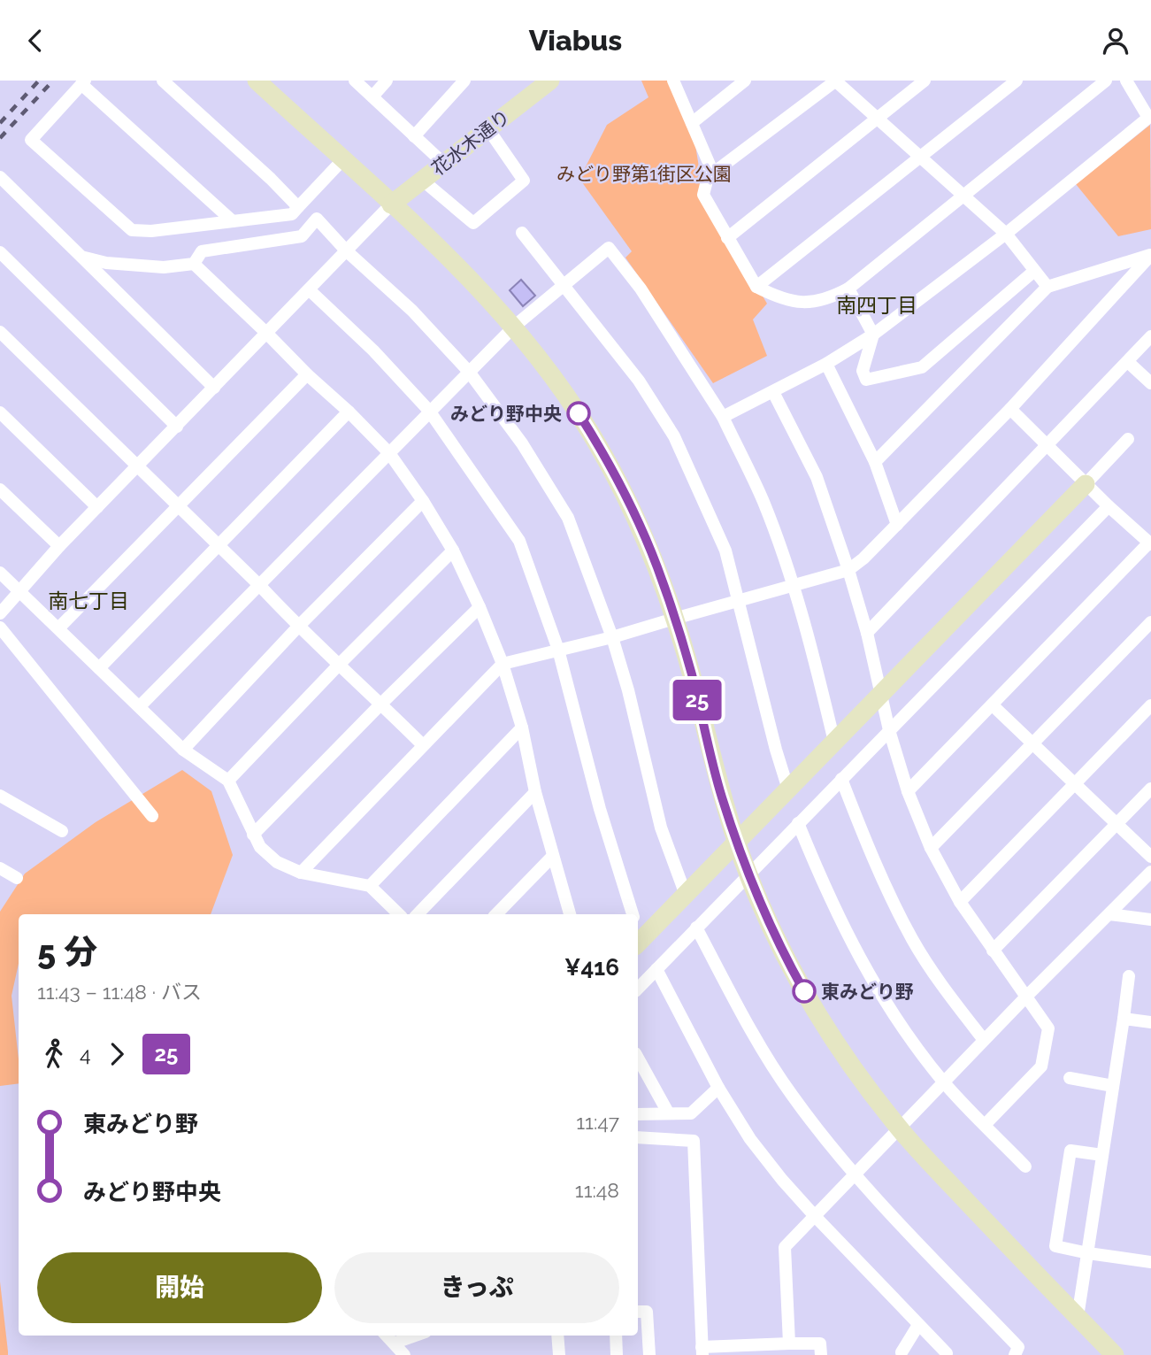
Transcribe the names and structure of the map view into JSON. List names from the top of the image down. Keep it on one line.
{"streets":{"street":["花水木通り"]},"districts":["南四丁目","南七丁目"],"parks":["みどり野第1街区公園"],"places":["みどり野中央","東みどり野"],"lines":["bus line 25"],"page":{"header":"Viabus","on_map":"25","heading":["5 分","11:43 – 11:48 · バス","¥416"],"legs":["4","25"],"list":[{"name":"東みどり野","value":"11:47"},{"name":"みどり野中央","value":"11:48"}],"buttons":["開始","きっぷ"]}}
